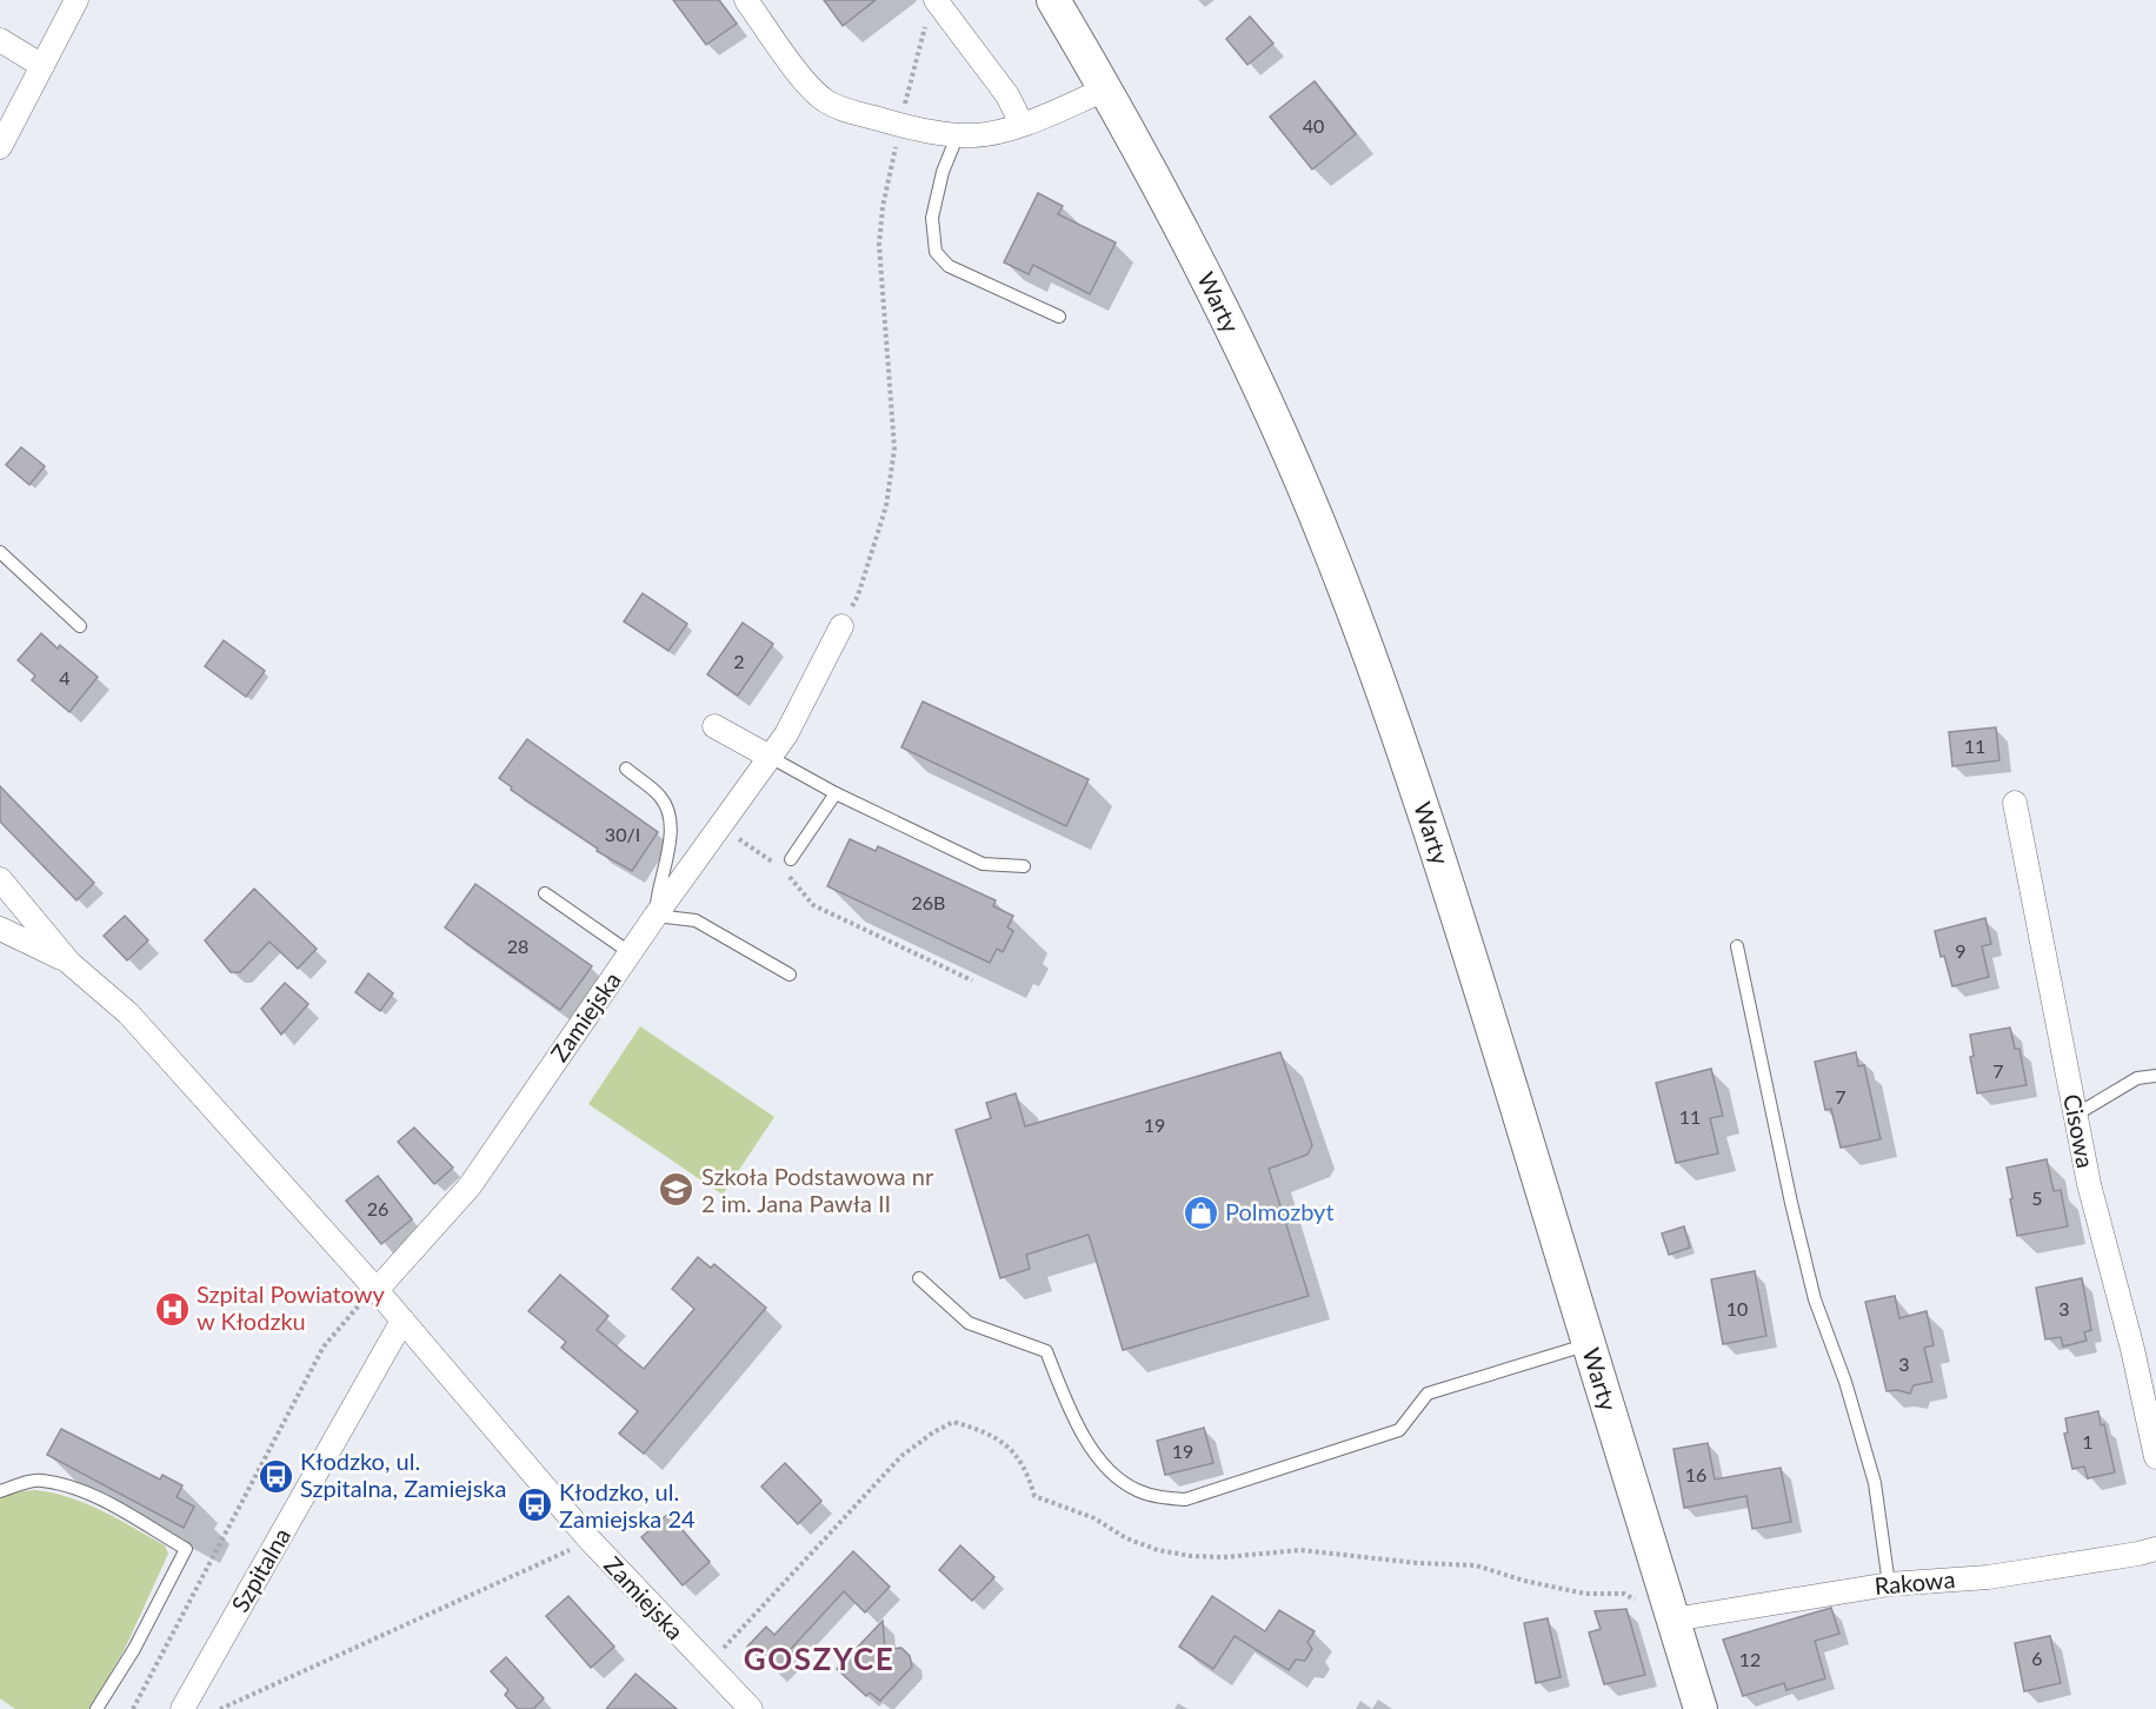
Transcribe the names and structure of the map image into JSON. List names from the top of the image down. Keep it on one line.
{"streets":{"main road":["Warty"],"street":["Zamiejska","Cisowa","Szpitalna","Rakowa"]},"crossings":[["Warty","Rakowa"],["Zamiejska","Szpitalna"]],"districts":["GOSZYCE"],"places":{"school or university":["Szkoła Podstawowa nr 2 im. Jana Pawła II"],"shop":["Polmozbyt"],"hospital":["Szpital Powiatowy w Kłodzku"],"bus stop":["Kłodzko, ul. Szpitalna, Zamiejska","Kłodzko, ul. Zamiejska 24"]},"house_numbers":["40","2","4","11","30/I","26B","28","9","7","7","11","19","5","26","10","3","3","1","19","16","6","12"]}
